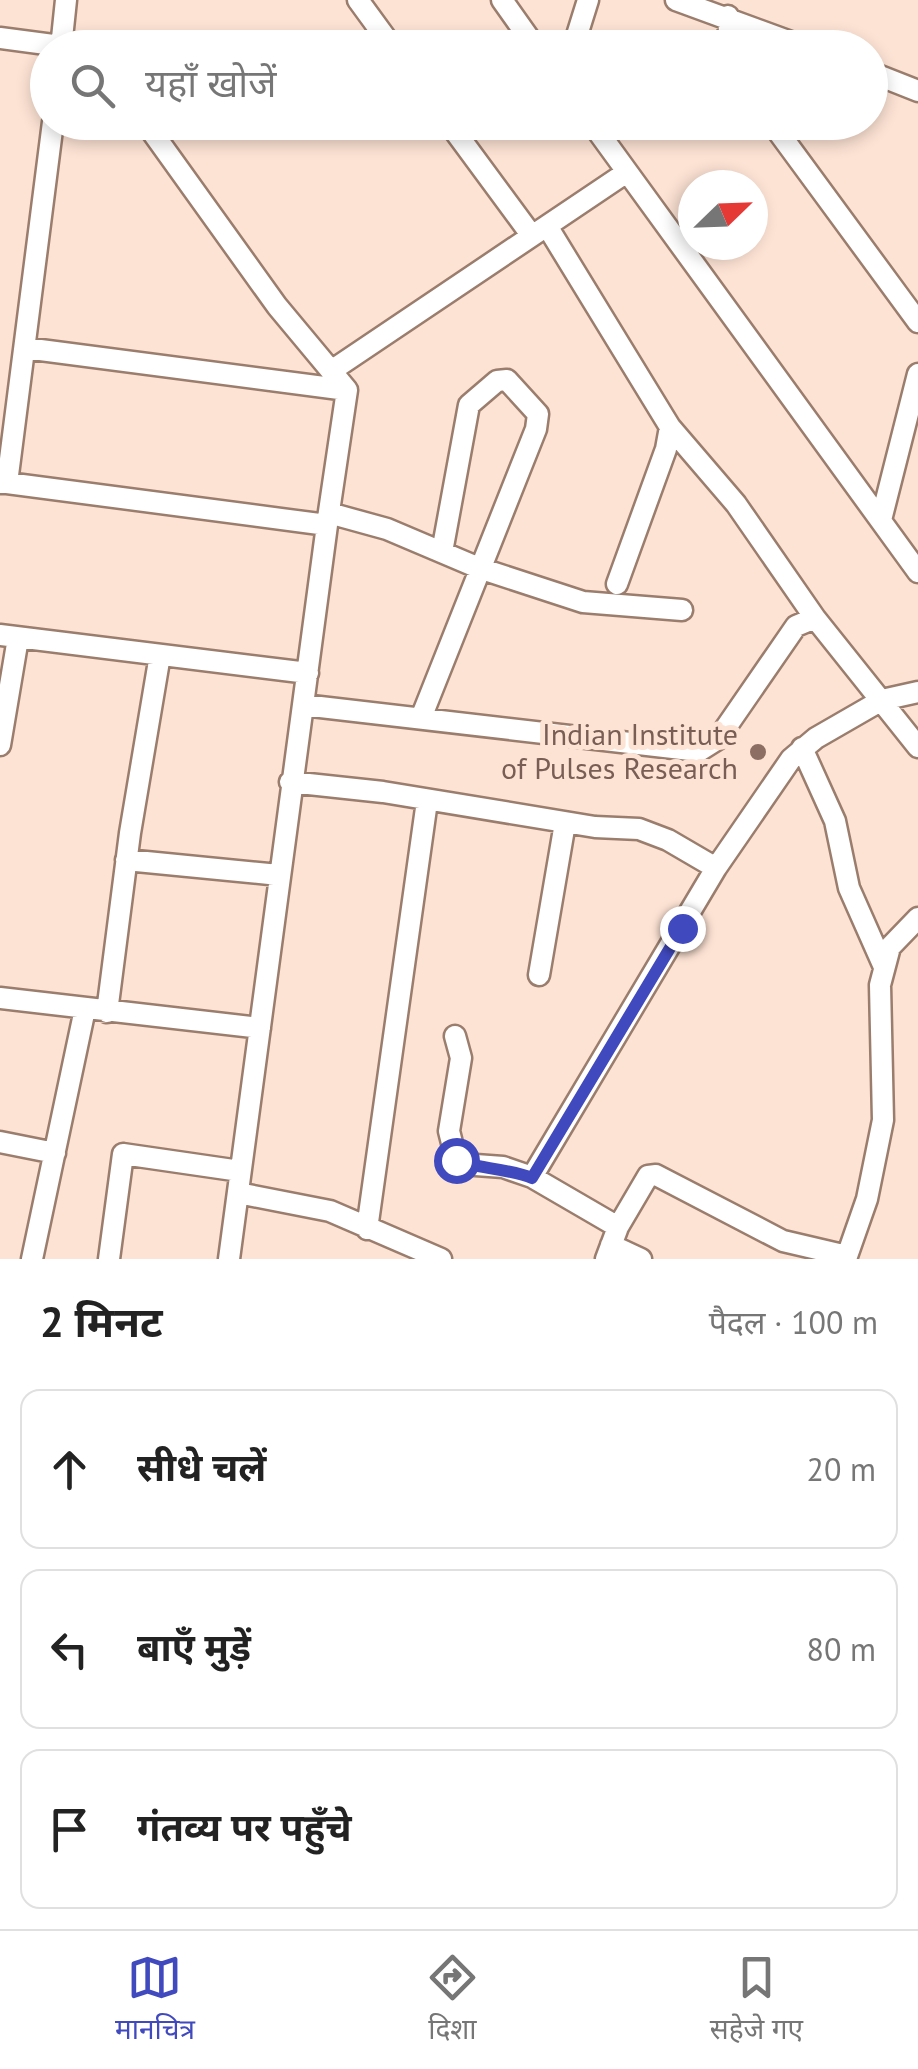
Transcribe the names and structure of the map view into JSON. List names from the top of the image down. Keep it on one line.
{"places":["Indian Institute of Pulses Research"],"north":"top right","page":{"search":"यहाँ खोजें","heading":["2 मिनट","पैदल · 100 m"],"list":[["सीधे चलें","20 m"],["बाएँ मुड़ें","80 m"],"गंतव्य पर पहुँचे"],"nav":["मानचित्र","दिशा","सहेजे गए"]}}
